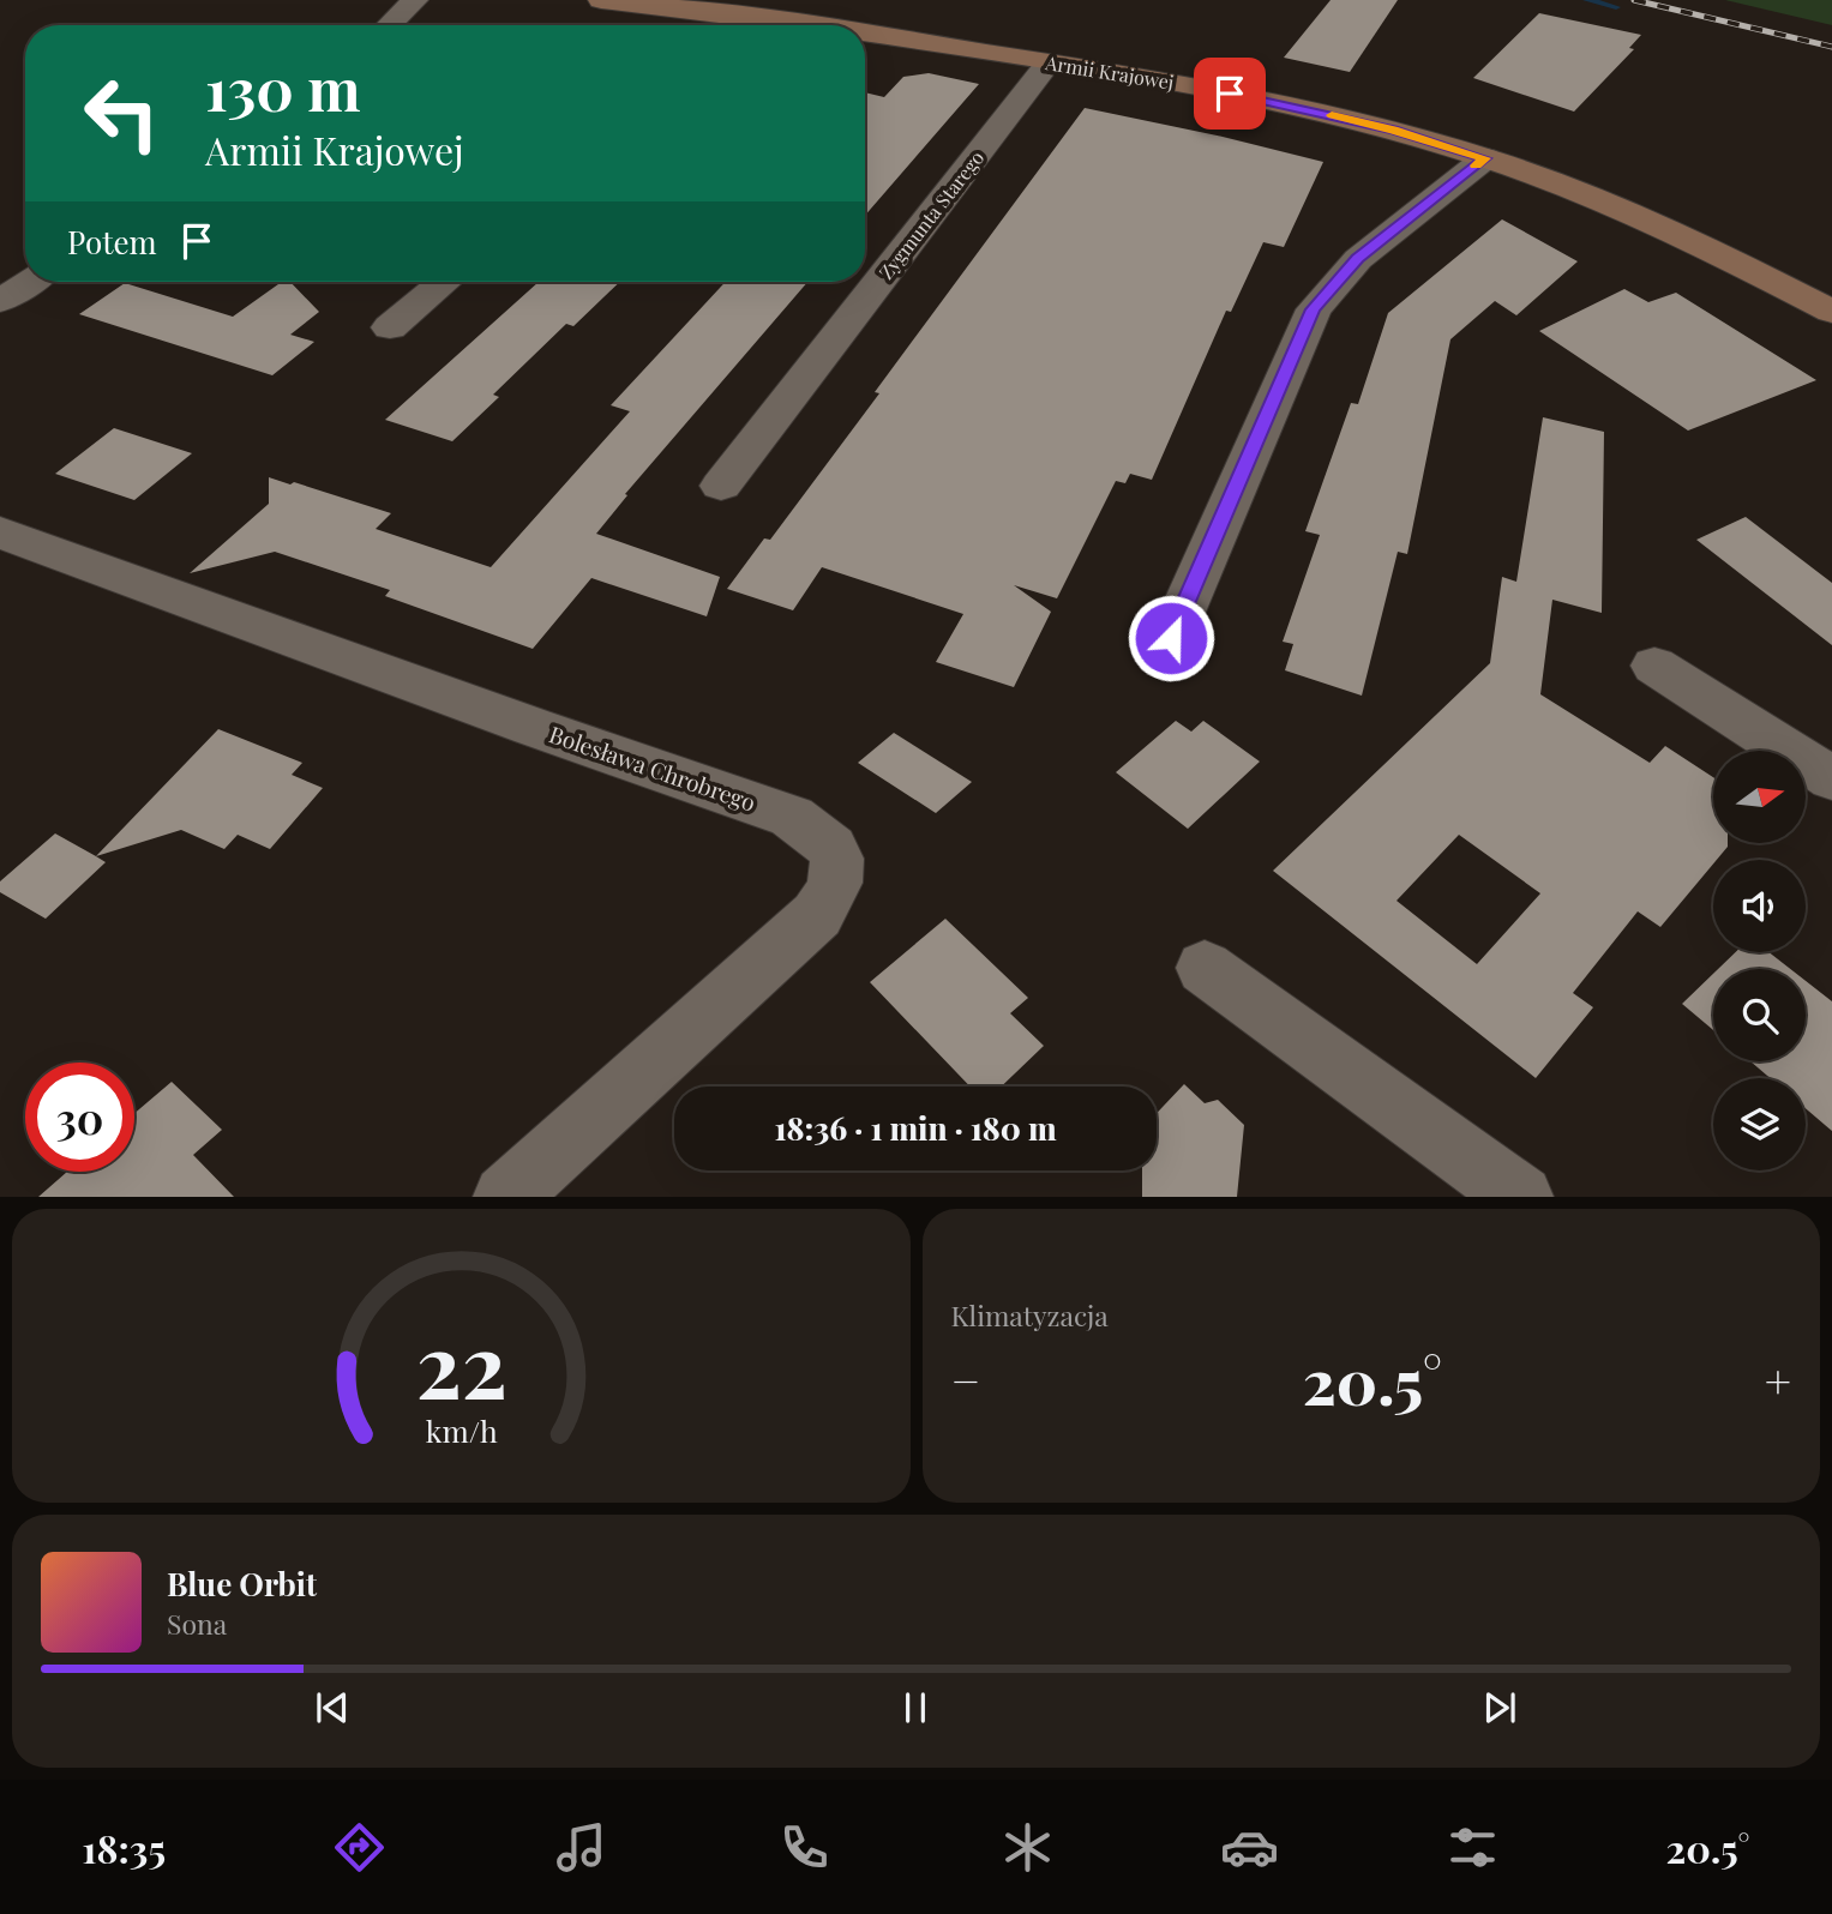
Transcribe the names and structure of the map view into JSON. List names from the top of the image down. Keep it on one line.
{"streets":{"street":["Armii Krajowej","Zygmunta Starego","Bolesława Chrobrego"]},"crossings":[["Armii Krajowej","Zygmunta Starego"]],"north":"right","page":{"turn":["130 m","Armii Krajowej"],"then":"Potem","limit":"30","trip":"18:36 · 1 min · 180 m","tile":"Klimatyzacja","heat":["−","20.5°","+"],"song":["Blue Orbit","Sona"],"tabs":["18:35","20.5°"],"gauge":["22","km/h"]}}
